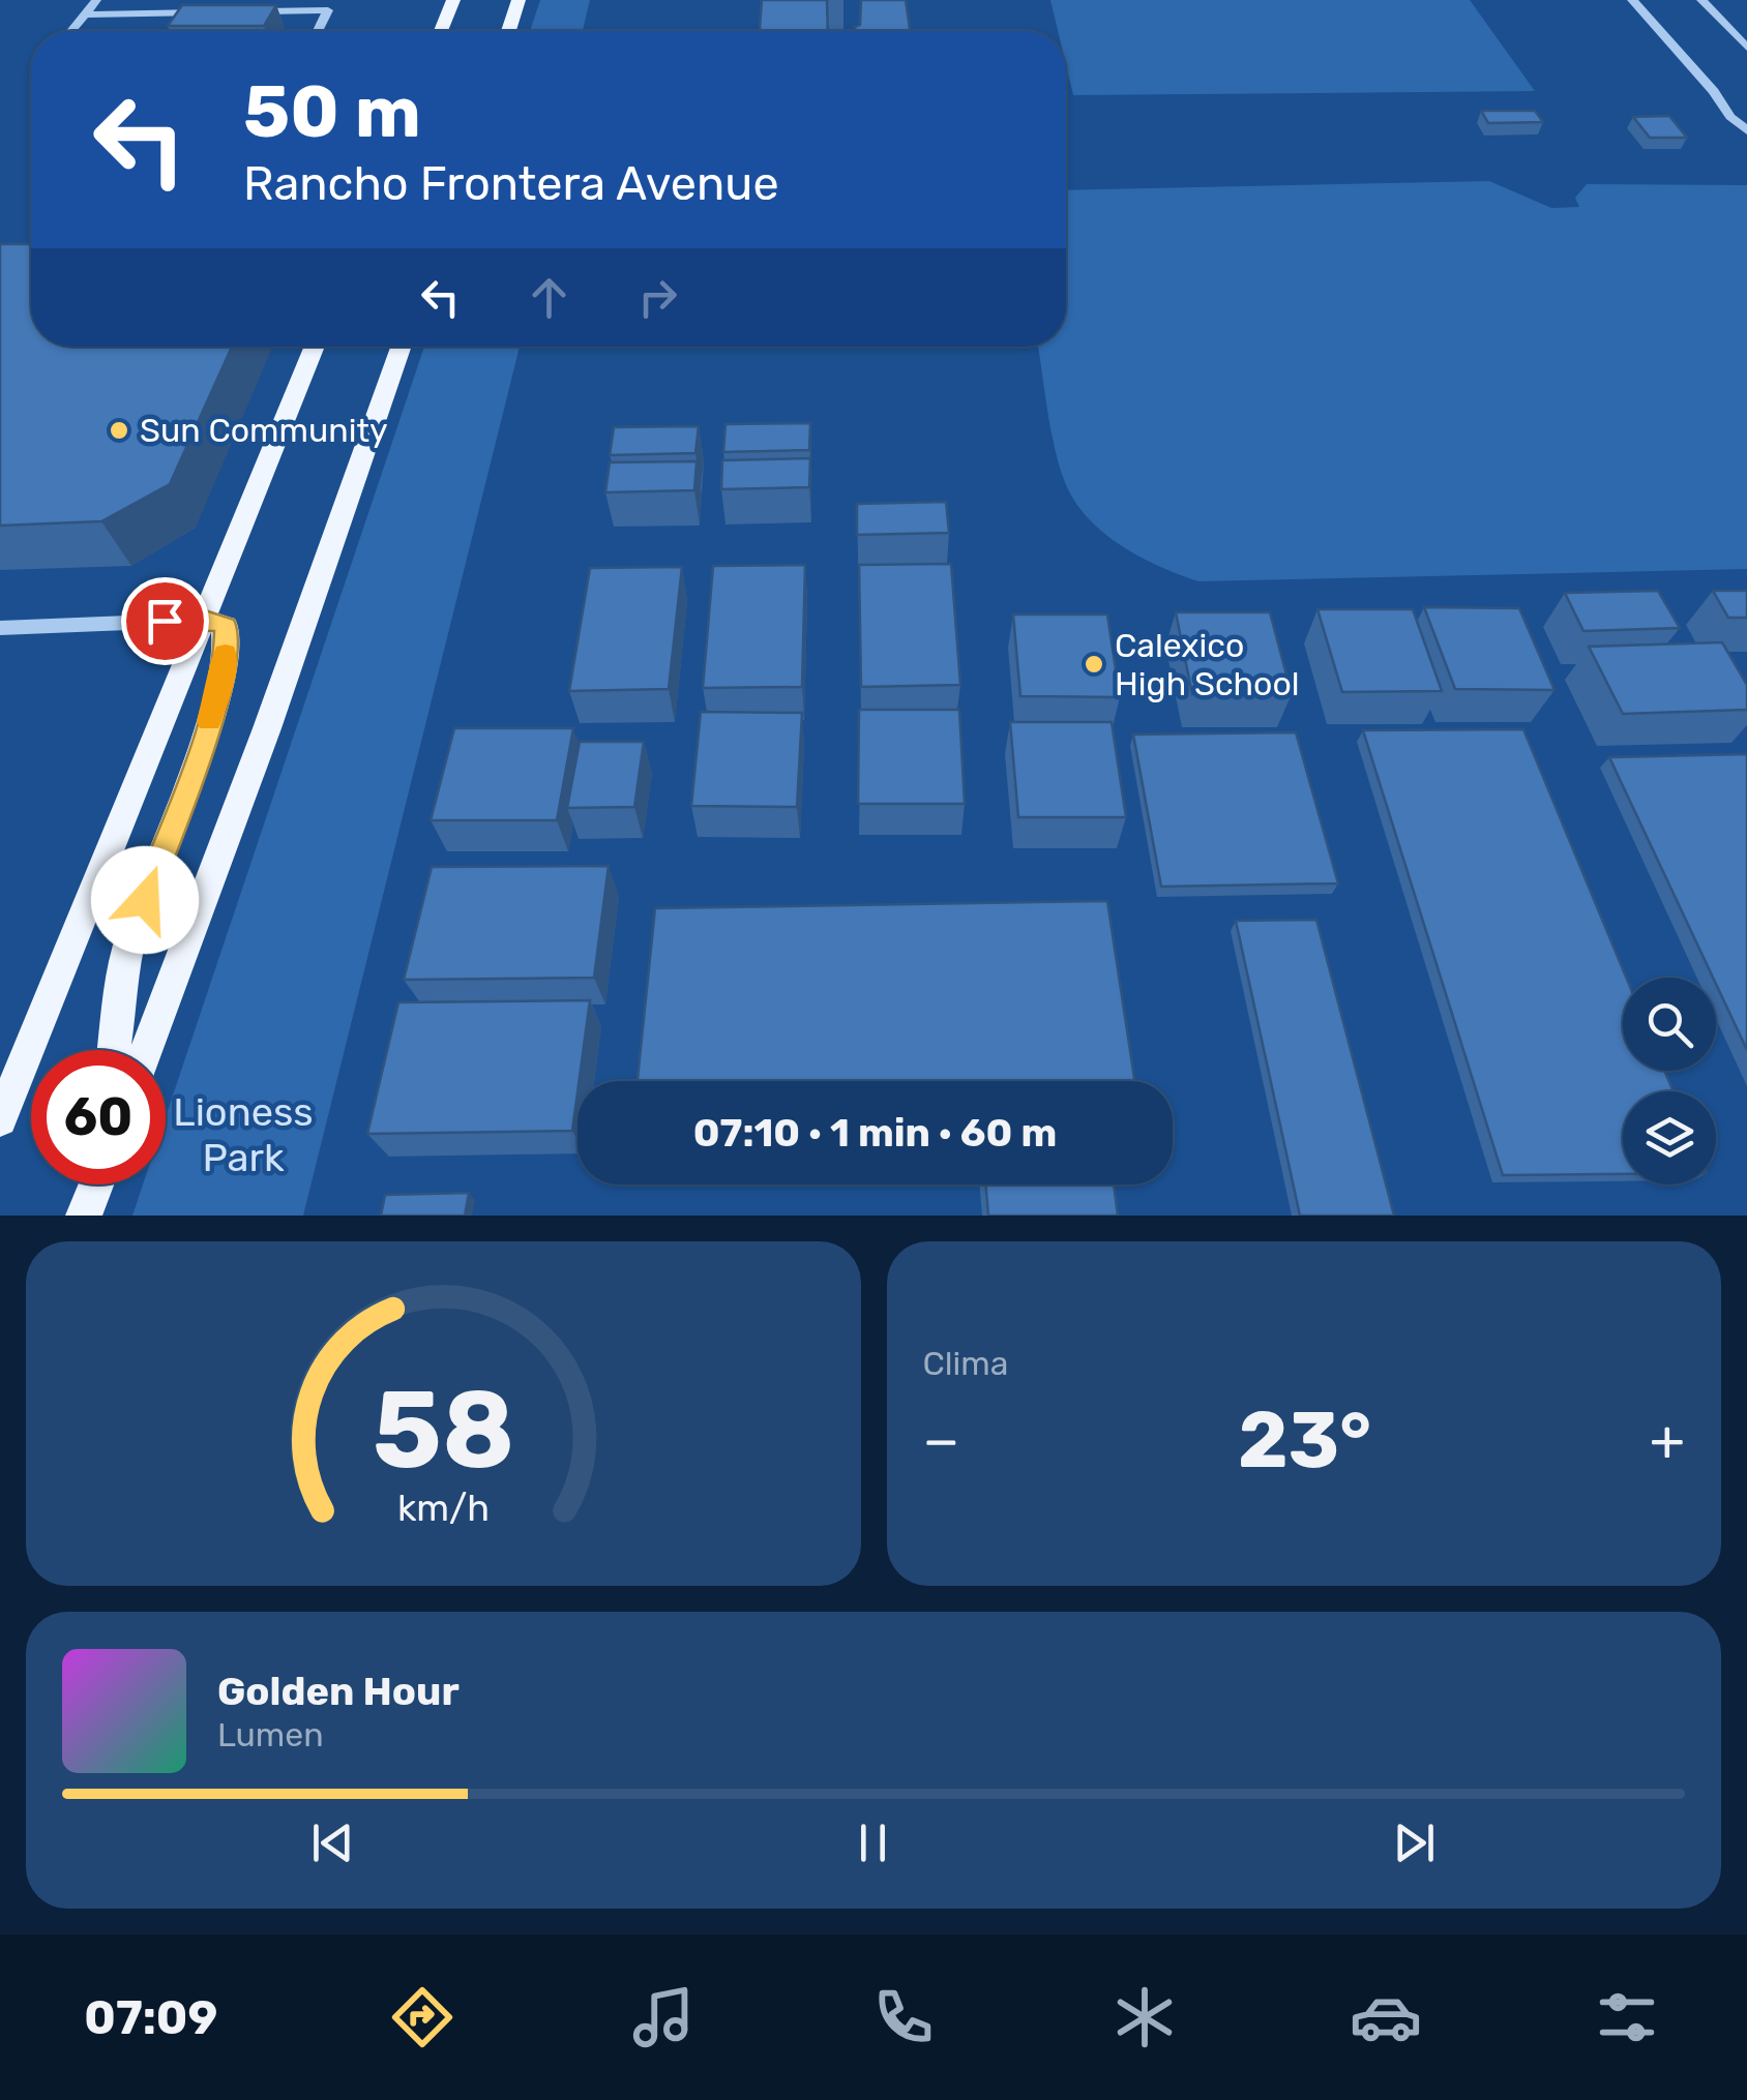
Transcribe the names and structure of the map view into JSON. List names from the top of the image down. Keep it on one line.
{"parks":["Lioness Park"],"places":["Sun Community","Calexico High School"],"page":{"turn":["50 m","Rancho Frontera Avenue"],"limit":"60","trip":"07:10 · 1 min · 60 m","tile":"Clima","heat":["−","23°","+"],"song":["Golden Hour","Lumen"],"tabs":"07:09","gauge":["58","km/h"]}}
